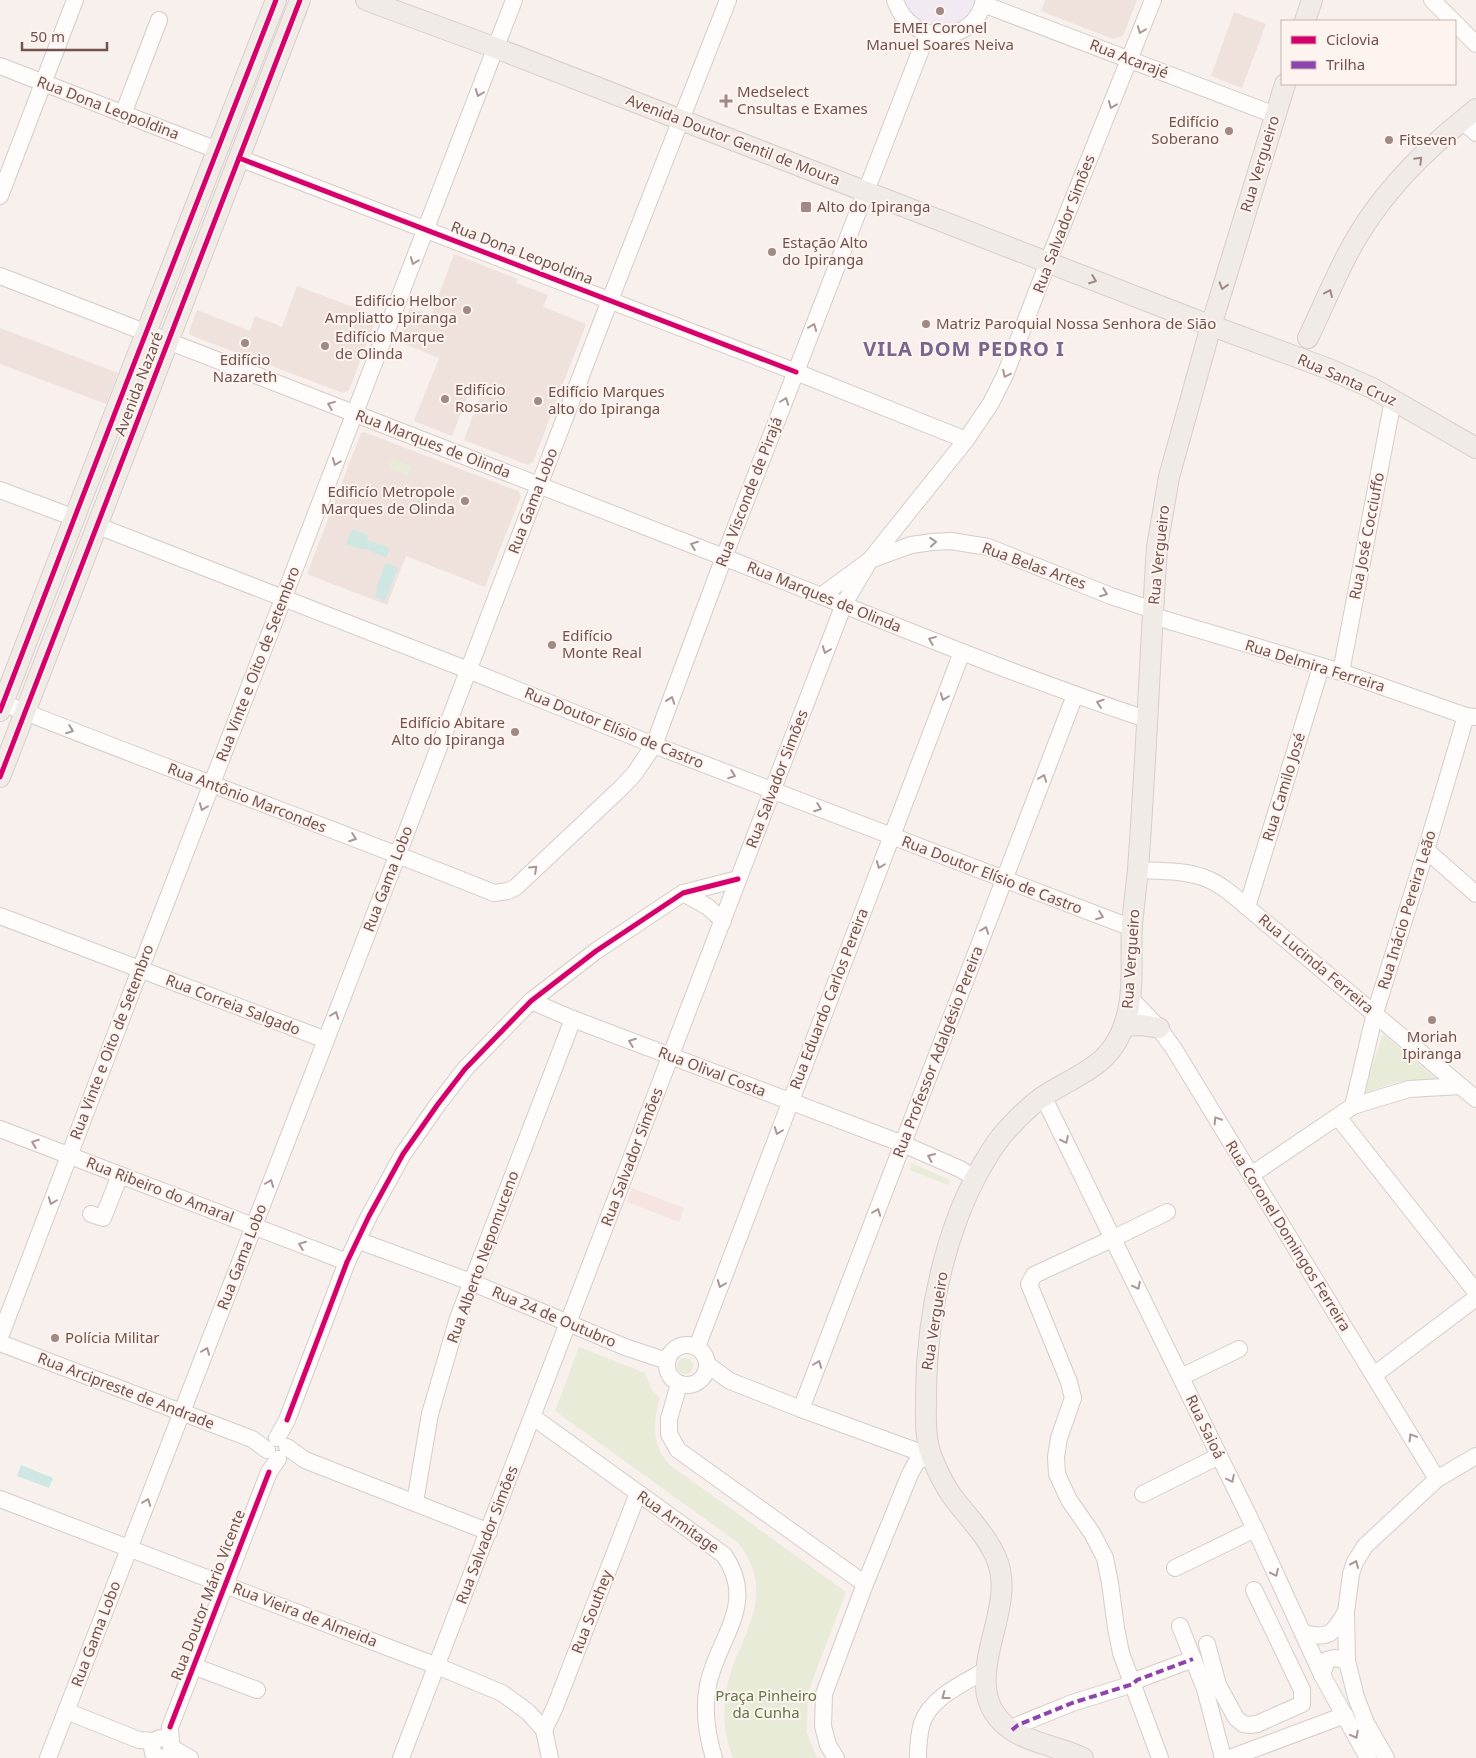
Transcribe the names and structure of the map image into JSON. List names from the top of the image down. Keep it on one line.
{"streets":{"main road":["Avenida Doutor Gentil de Moura","Rua Vergueiro","Rua Santa Cruz","Avenida Nazaré"],"street":["Rua Acarajé","Rua Dona Leopoldina","Rua Salvador Simões","Rua Marques de Olinda","Rua Visconde de Pirajá","Rua Gama Lobo","Rua José Cocciuffo","Rua Belas Artes","Rua Vinte e Oito de Setembro","Rua Delmira Ferreira","Rua Doutor Elísio de Castro","Rua Camilo José","Rua Antônio Marcondes","Rua Inácio Pereira Leão","Rua Lucinda Ferreira","Rua Eduardo Carlos Pereira","Rua Correia Salgado","Rua Professor Adalgésio Pereira","Rua Olival Costa","Rua Ribeiro do Amaral","Rua Coronel Domingos Ferreira","Rua Alberto Nepomuceno","Rua 24 de Outubro","Rua Arcipreste de Andrade","Rua Saioá","Rua Armitage","Rua Doutor Mário Vicente","Rua Southey","Rua Vieira de Almeida"]},"crossings":[["Rua Acarajé","Rua Vergueiro"],["Rua Acarajé","Rua Salvador Simões"],["Rua Dona Leopoldina","Rua Salvador Simões"],["Rua Dona Leopoldina","Avenida Nazaré"],["Rua Dona Leopoldina","Rua Visconde de Pirajá"],["Rua Dona Leopoldina","Rua Gama Lobo"],["Rua Dona Leopoldina","Rua Vinte e Oito de Setembro"],["Avenida Doutor Gentil de Moura","Rua Vergueiro"],["Avenida Doutor Gentil de Moura","Rua Salvador Simões"],["Avenida Doutor Gentil de Moura","Rua Santa Cruz"],["Avenida Doutor Gentil de Moura","Rua Visconde de Pirajá"],["Avenida Doutor Gentil de Moura","Rua Gama Lobo"],["Avenida Doutor Gentil de Moura","Rua Vinte e Oito de Setembro"],["Rua Vergueiro","Rua Santa Cruz"],["Rua Vergueiro","Rua Marques de Olinda"],["Rua Vergueiro","Rua Belas Artes"],["Rua Vergueiro","Rua Delmira Ferreira"],["Rua Vergueiro","Rua Doutor Elísio de Castro"],["Rua Vergueiro","Rua Lucinda Ferreira"],["Rua Vergueiro","Rua Olival Costa"],["Rua Vergueiro","Rua Coronel Domingos Ferreira"],["Rua Vergueiro","Rua Saioá"],["Rua Salvador Simões","Rua Marques de Olinda"],["Rua Salvador Simões","Rua Belas Artes"],["Rua Salvador Simões","Rua Doutor Elísio de Castro"],["Rua Salvador Simões","Rua Olival Costa"],["Rua Salvador Simões","Rua 24 de Outubro"],["Rua Salvador Simões","Rua Armitage"],["Rua Salvador Simões","Rua Doutor Mário Vicente"],["Rua Salvador Simões","Rua Vieira de Almeida"],["Rua Santa Cruz","Rua José Cocciuffo"],["Avenida Nazaré","Rua Marques de Olinda"],["Avenida Nazaré","Rua Doutor Elísio de Castro"],["Avenida Nazaré","Rua Antônio Marcondes"],["Rua Marques de Olinda","Rua Visconde de Pirajá"],["Rua Marques de Olinda","Rua Gama Lobo"],["Rua Marques de Olinda","Rua Vinte e Oito de Setembro"],["Rua Marques de Olinda","Rua Eduardo Carlos Pereira"],["Rua Marques de Olinda","Rua Professor Adalgésio Pereira"],["Rua Visconde de Pirajá","Rua Doutor Elísio de Castro"],["Rua Visconde de Pirajá","Rua Antônio Marcondes"],["Rua Gama Lobo","Rua Doutor Elísio de Castro"],["Rua Gama Lobo","Rua Antônio Marcondes"],["Rua Gama Lobo","Rua Correia Salgado"],["Rua Gama Lobo","Rua Ribeiro do Amaral"],["Rua Gama Lobo","Rua Arcipreste de Andrade"],["Rua Gama Lobo","Rua Vieira de Almeida"],["Rua José Cocciuffo","Rua Delmira Ferreira"],["Rua Belas Artes","Rua Delmira Ferreira"],["Rua Vinte e Oito de Setembro","Rua Doutor Elísio de Castro"],["Rua Vinte e Oito de Setembro","Rua Antônio Marcondes"],["Rua Vinte e Oito de Setembro","Rua Correia Salgado"],["Rua Vinte e Oito de Setembro","Rua Ribeiro do Amaral"],["Rua Delmira Ferreira","Rua Camilo José"],["Rua Delmira Ferreira","Rua Inácio Pereira Leão"],["Rua Doutor Elísio de Castro","Rua Eduardo Carlos Pereira"],["Rua Doutor Elísio de Castro","Rua Professor Adalgésio Pereira"],["Rua Camilo José","Rua Lucinda Ferreira"],["Rua Inácio Pereira Leão","Rua Lucinda Ferreira"],["Rua Eduardo Carlos Pereira","Rua Olival Costa"],["Rua Eduardo Carlos Pereira","Rua 24 de Outubro"],["Rua Professor Adalgésio Pereira","Rua Olival Costa"],["Rua Olival Costa","Rua Alberto Nepomuceno"],["Rua Olival Costa","Rua Doutor Mário Vicente"],["Rua Ribeiro do Amaral","Rua Doutor Mário Vicente"],["Rua Alberto Nepomuceno","Rua 24 de Outubro"],["Rua 24 de Outubro","Rua Doutor Mário Vicente"],["Rua Arcipreste de Andrade","Rua Doutor Mário Vicente"],["Rua Armitage","Rua Southey"],["Rua Doutor Mário Vicente","Rua Vieira de Almeida"],["Rua Southey","Rua Vieira de Almeida"]],"one_way":["Rua Marques de Olinda","Rua Visconde de Pirajá","Rua Gama Lobo","Rua Belas Artes","Rua Vinte e Oito de Setembro","Rua Doutor Elísio de Castro","Rua Antônio Marcondes","Rua Eduardo Carlos Pereira","Rua Professor Adalgésio Pereira","Rua Olival Costa","Rua Ribeiro do Amaral","Rua Coronel Domingos Ferreira"],"districts":["VILA DOM PEDRO I"],"parks":["Praça Pinheiro da Cunha"],"places":{"other":["EMEI Coronel Manuel Soares Neiva","Edifício Soberano","Fitseven","Estação Alto do Ipiranga","Edifício Helbor Ampliatto Ipiranga","Matriz Paroquial Nossa Senhora de Sião","Edifício Nazareth","Edifício Marque de Olinda","Edifício Rosario","Edifício Marques alto do Ipiranga","Edificío Metropole Marques de Olinda","Edifício Monte Real","Edifício Abitare Alto do Ipiranga","Moriah Ipiranga","Polícia Militar"],"health":["Medselect Cnsultas e Exames"],"transit":["Alto do Ipiranga"]},"legend":["Ciclovia","Trilha"],"scale_bar":"50 m"}
